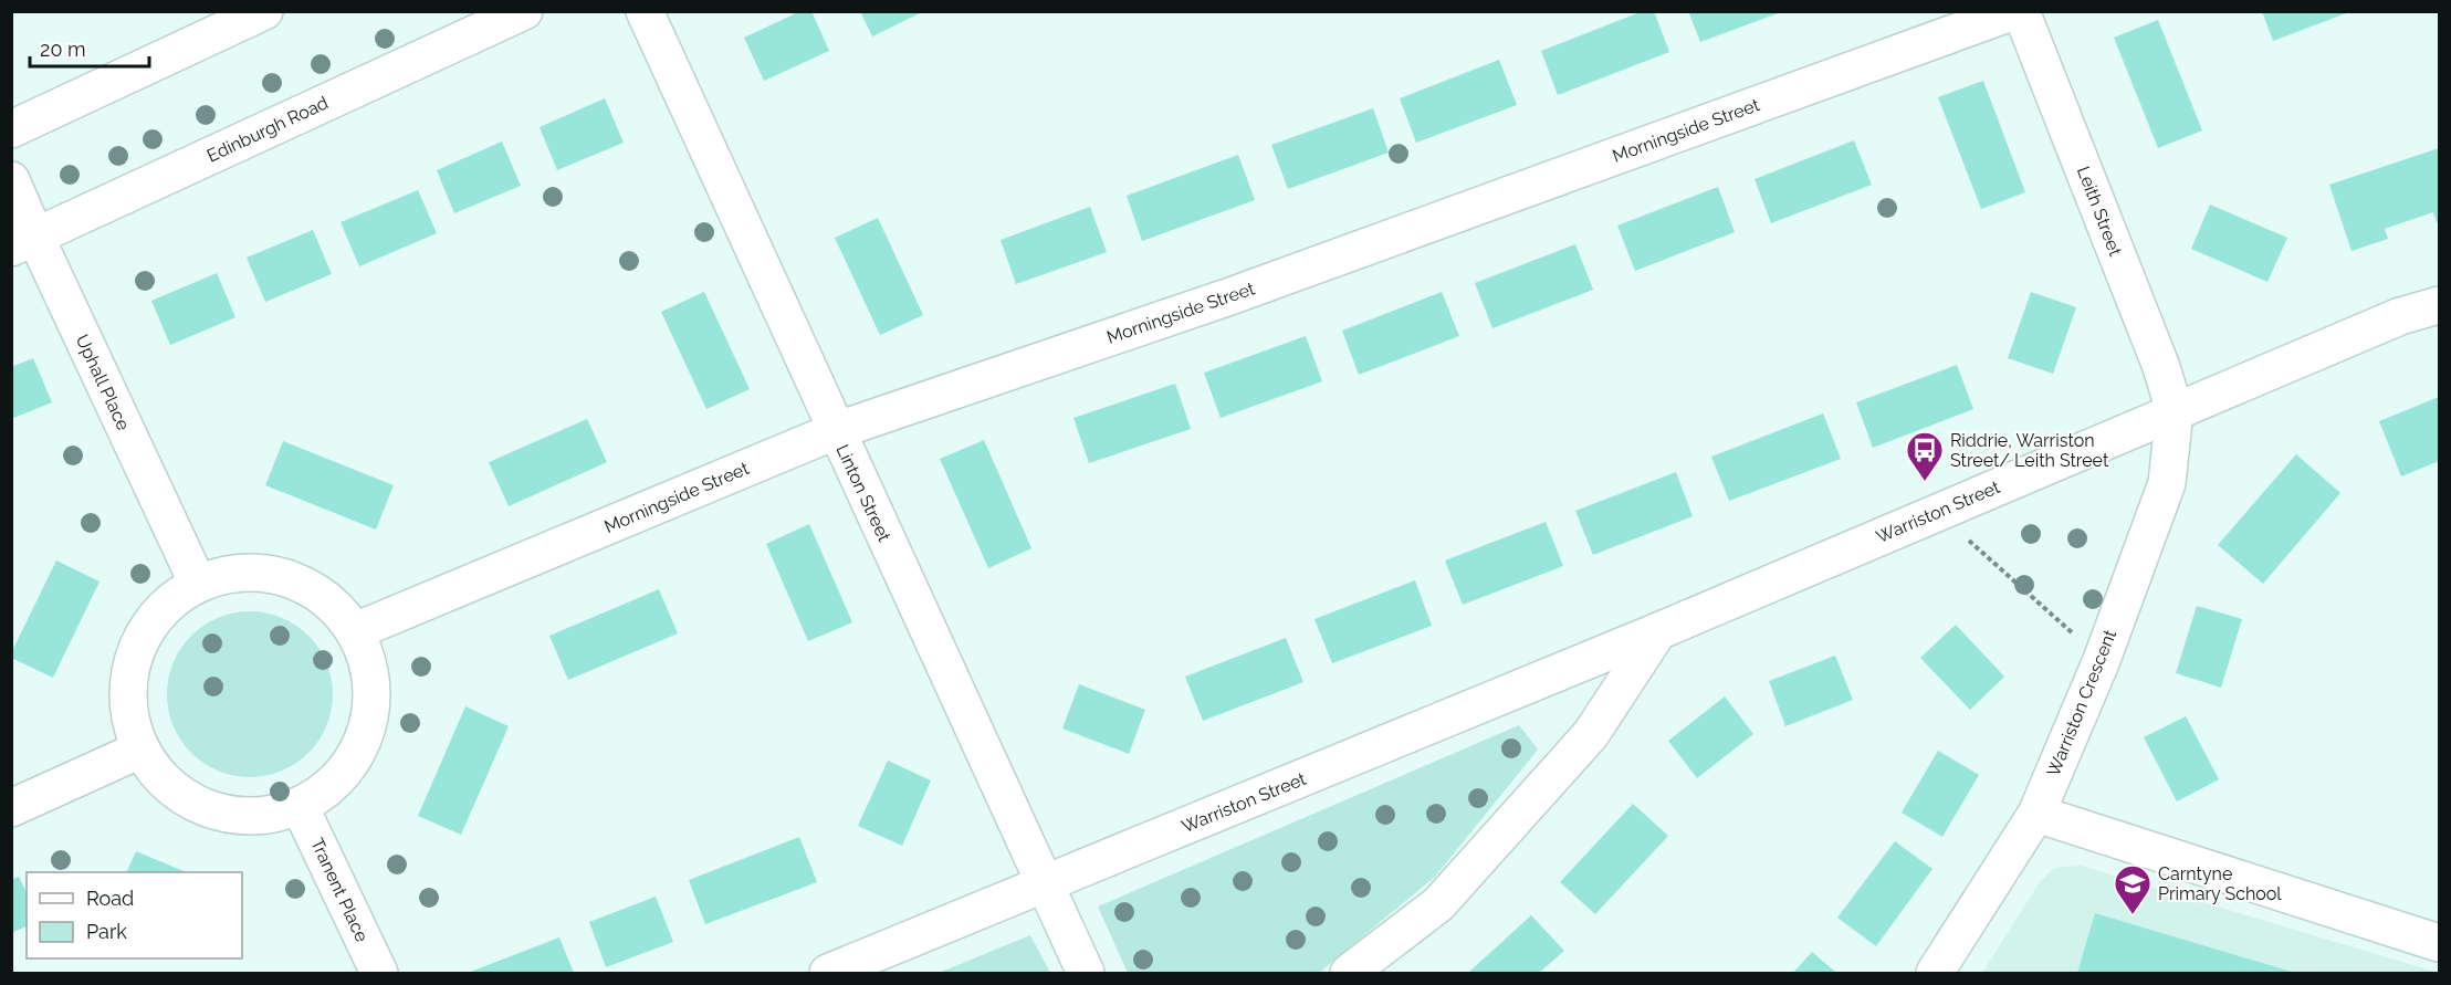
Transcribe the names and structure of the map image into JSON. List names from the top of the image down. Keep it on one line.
{"streets":{"street":["Edinburgh Road","Morningside Street","Leith Street","Uphall Place","Linton Street","Warriston Street","Warriston Crescent","Tranent Place"]},"crossings":[["Edinburgh Road","Uphall Place"],["Morningside Street","Linton Street"],["Leith Street","Warriston Street"],["Leith Street","Warriston Crescent"],["Linton Street","Warriston Street"],["Warriston Street","Warriston Crescent"]],"places":{"bus stop":["Riddrie, Warriston Street/ Leith Street"],"school or university":["Carntyne Primary School"]},"legend":["Road","Park"],"scale_bar":"20 m"}
